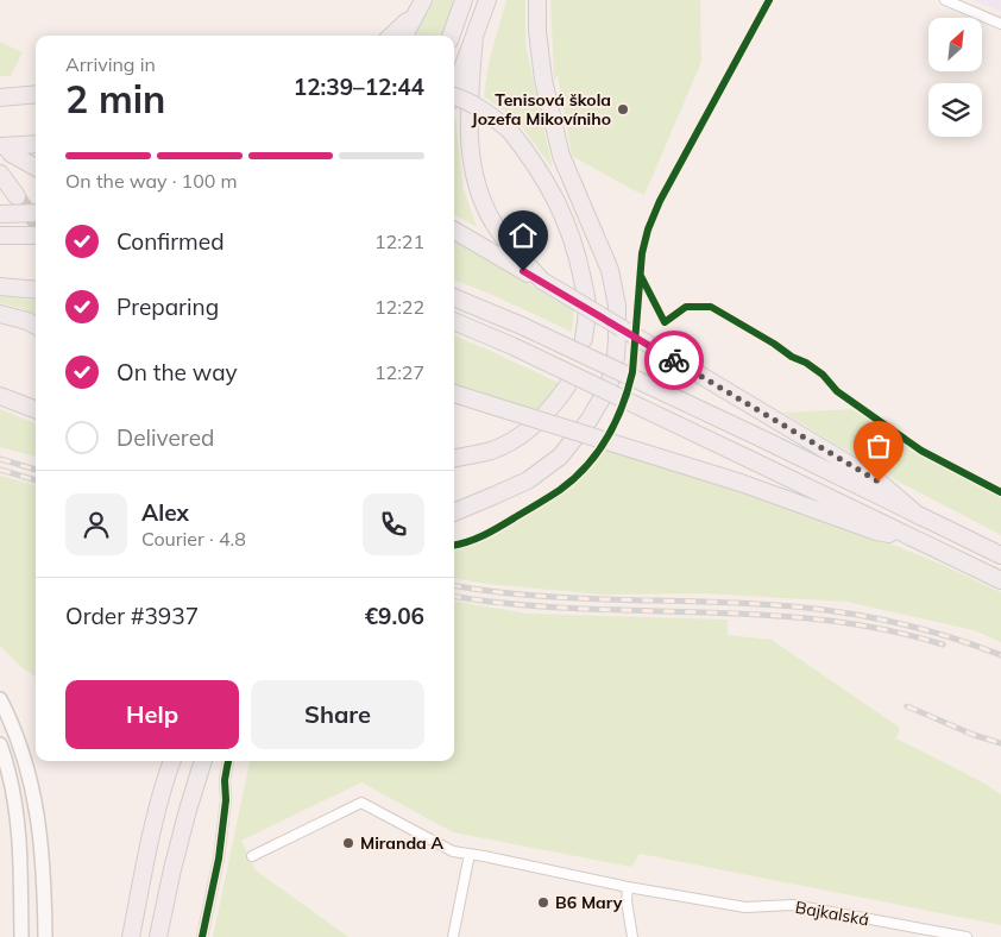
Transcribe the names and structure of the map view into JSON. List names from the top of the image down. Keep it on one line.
{"streets":{"street":["Bajkalská"]},"places":["Tenisová škola Jozefa Mikovíniho","Miranda A","B6 Mary"],"north":"top right","page":{"heading":["2 min","Arriving in","12:39–12:44"],"panel":["Alex","Courier · 4.8","Order #3937","€9.06"],"bar":"On the way · 100 m","list":[["Confirmed","12:21"],["Preparing","12:22"],["On the way","12:27"],"Delivered"],"buttons":["Help","Share"]}}
